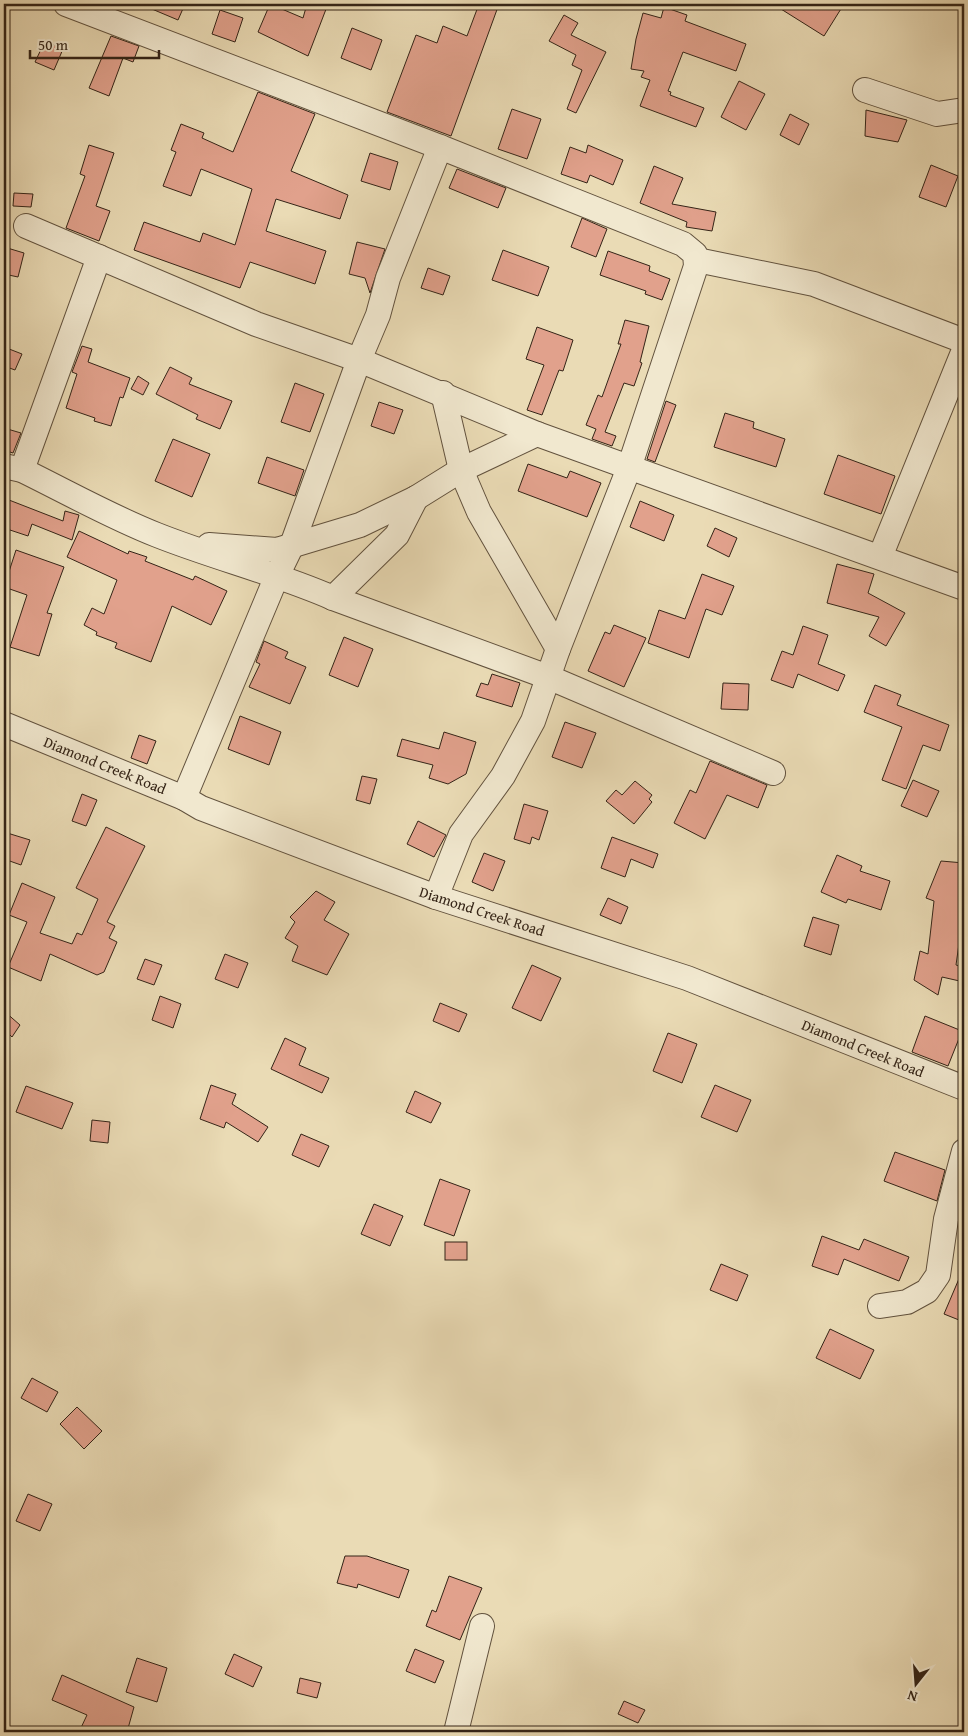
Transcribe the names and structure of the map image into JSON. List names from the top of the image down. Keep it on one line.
{"streets":{"street":["Diamond Creek Road"]},"scale_bar":"50 m","north":"bottom"}
